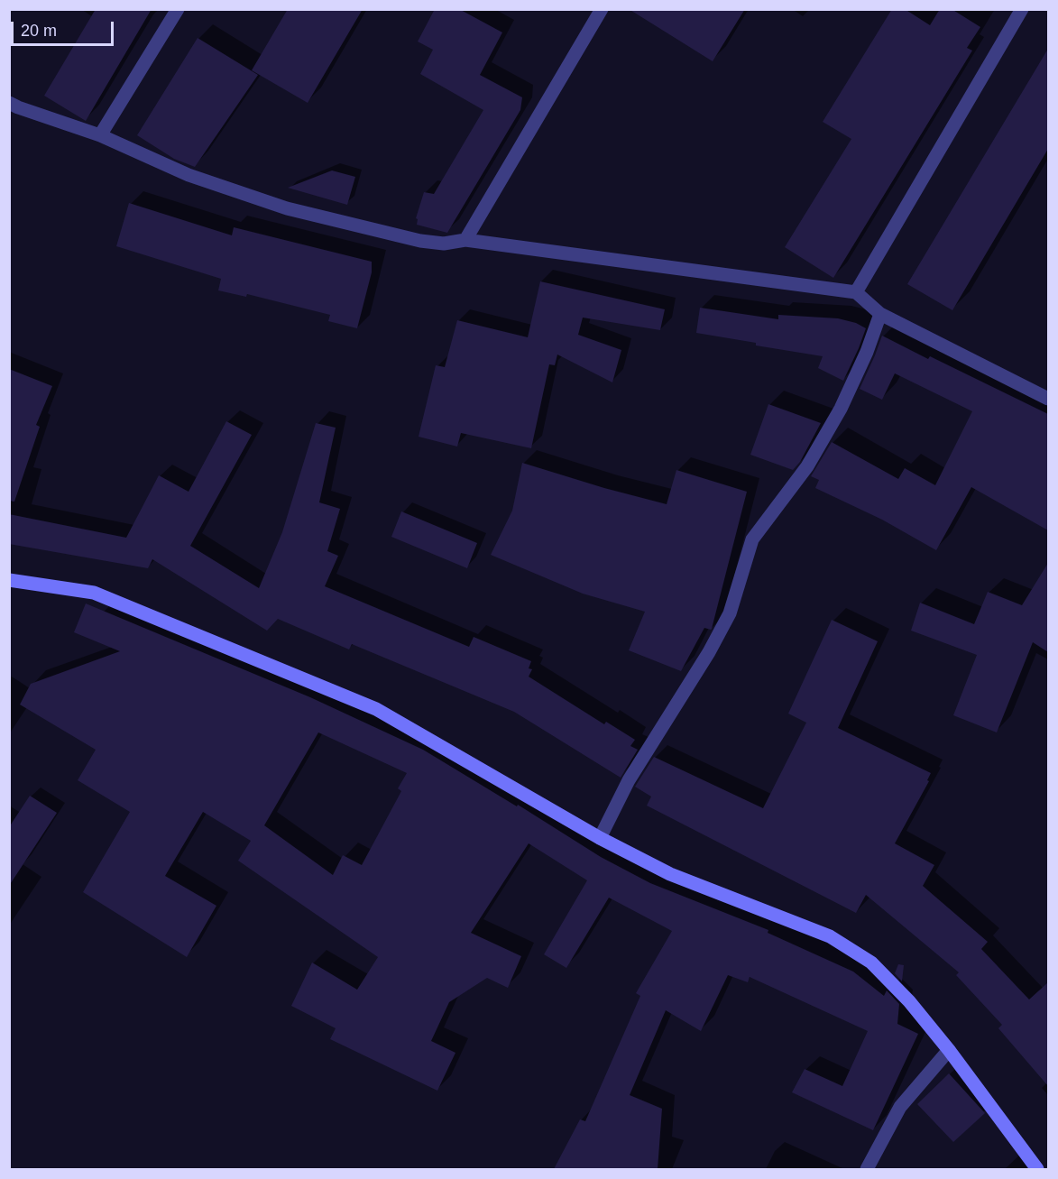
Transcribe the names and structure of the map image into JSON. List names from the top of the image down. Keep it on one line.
{"scale_bar":"20 m"}
